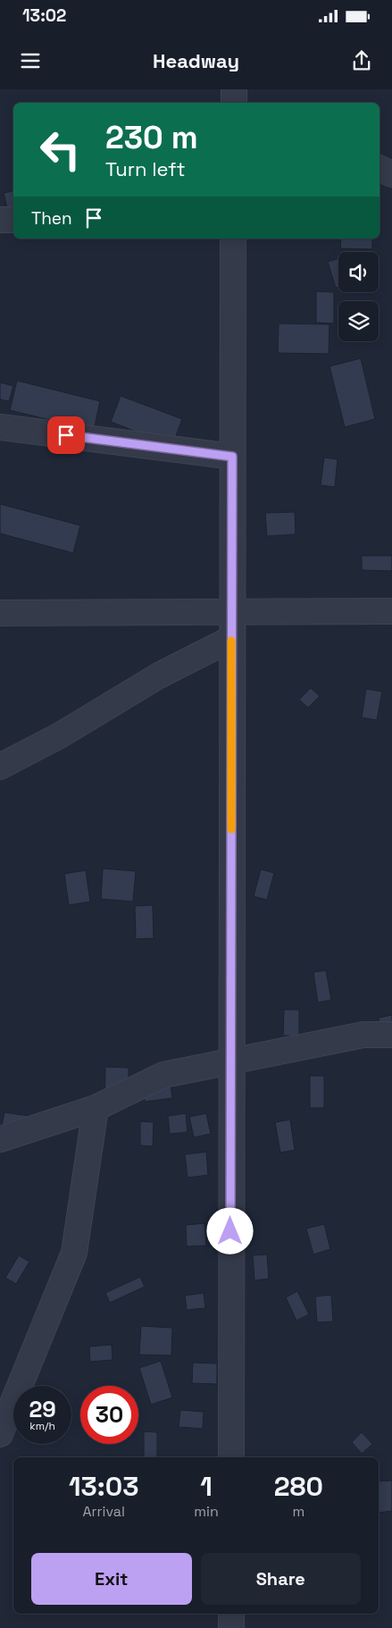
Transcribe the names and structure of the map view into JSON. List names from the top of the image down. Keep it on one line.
{"page":{"status":"13:02","header":"Headway","turn":["230 m","Turn left"],"then":"Then","speed":"29 km/h","limit":"30","eta":["13:03","Arrival","1","min","280","m"],"buttons":["Exit","Share"]}}
